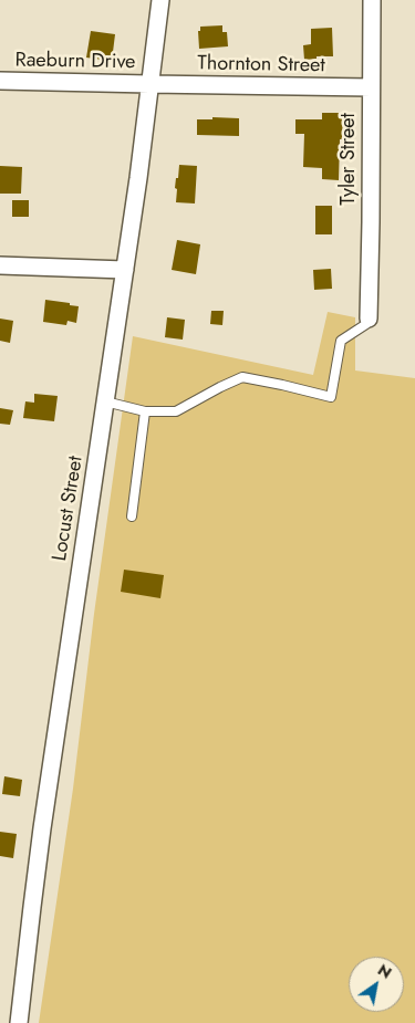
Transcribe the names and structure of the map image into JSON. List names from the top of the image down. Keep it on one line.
{"streets":{"street":["Raeburn Drive","Thornton Street","Tyler Street","Locust Street"]},"crossings":[["Raeburn Drive","Thornton Street"],["Raeburn Drive","Locust Street"],["Thornton Street","Tyler Street"],["Thornton Street","Locust Street"]],"north":"top right"}
